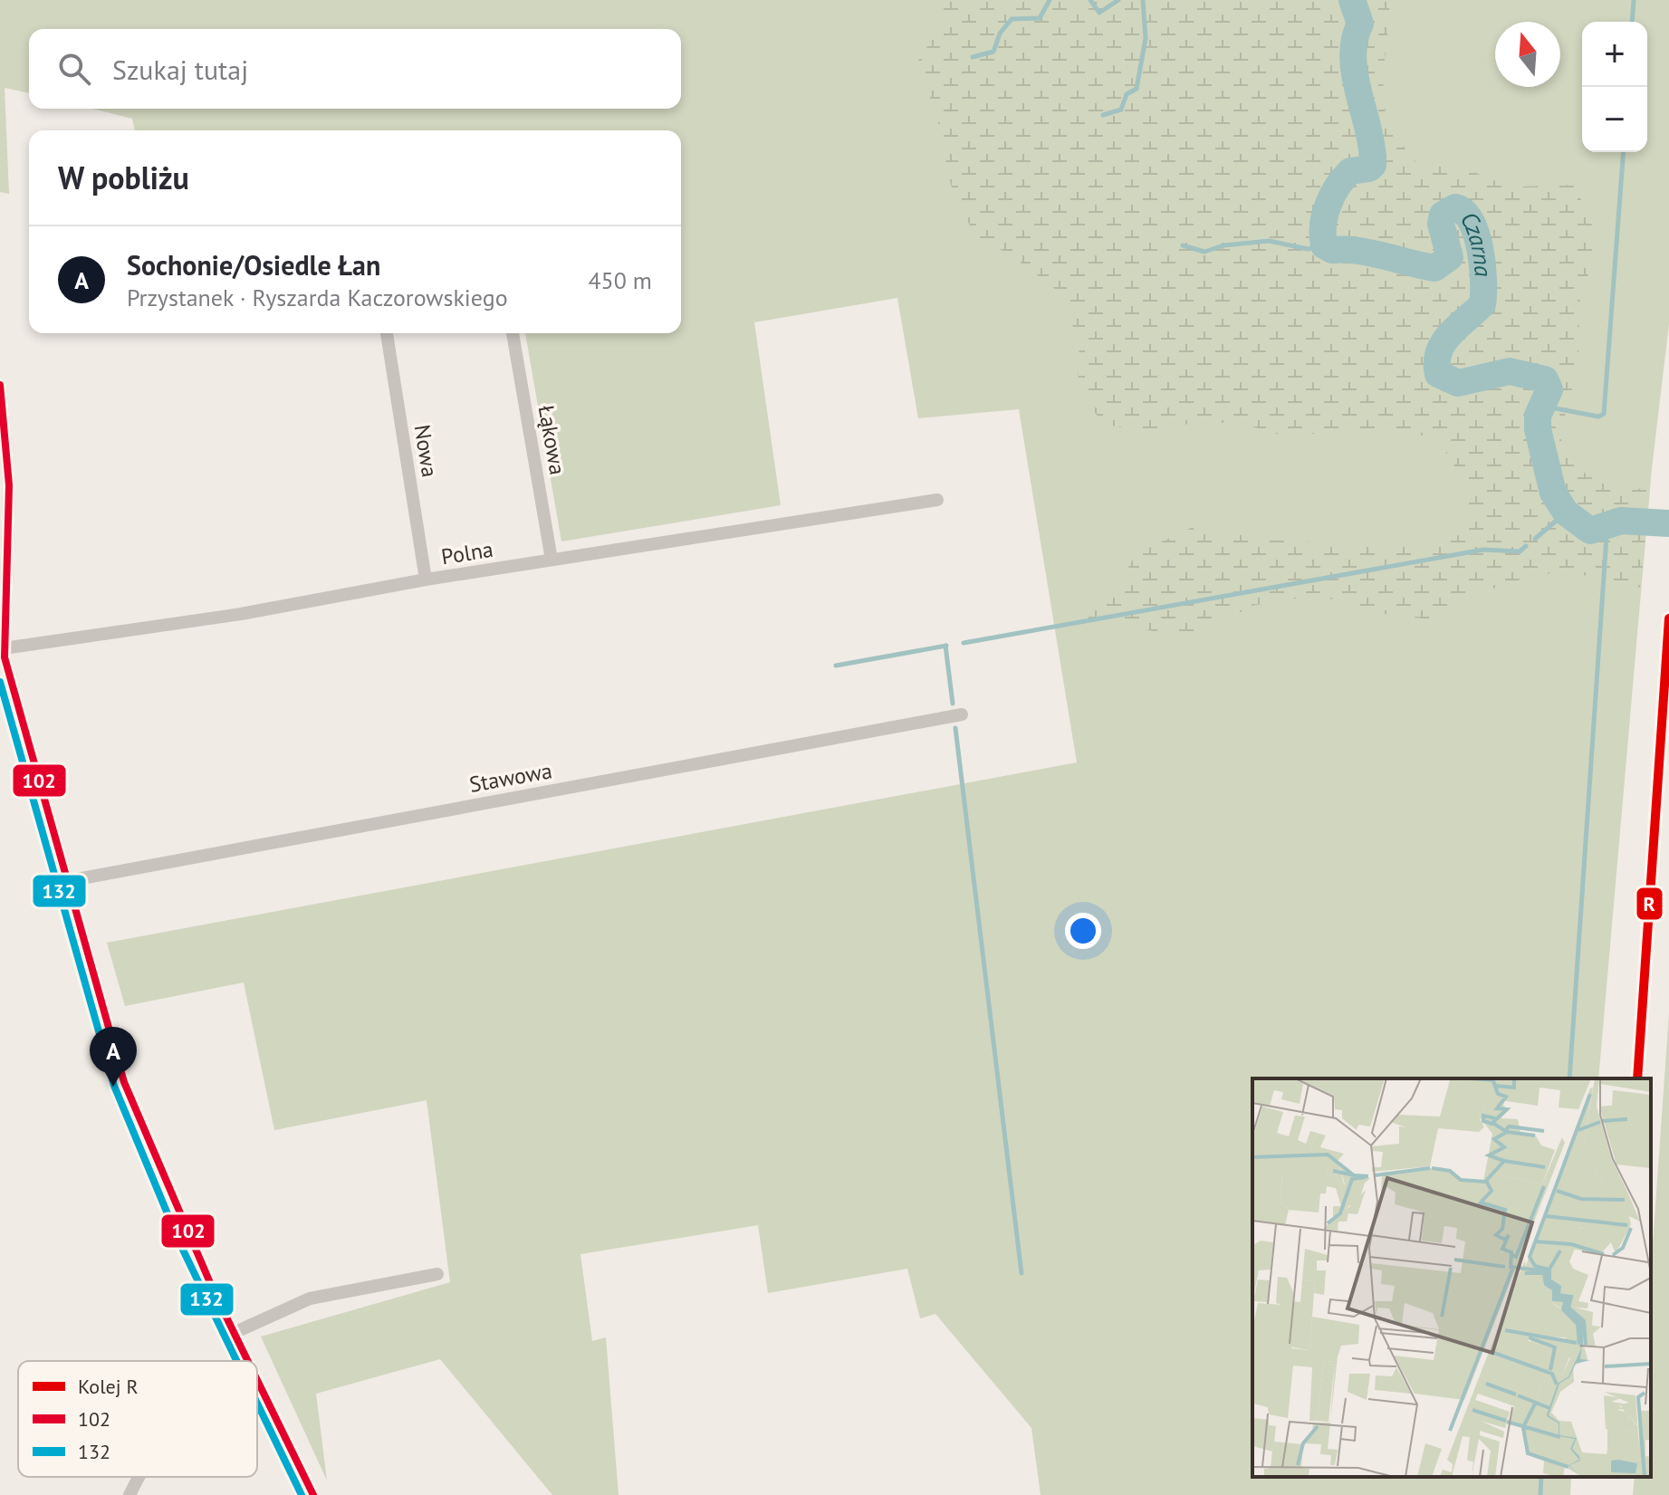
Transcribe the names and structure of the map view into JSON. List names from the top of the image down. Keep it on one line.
{"streets":{"street":["Łąkowa","Nowa","Polna","Stawowa"]},"crossings":[["Łąkowa","Polna"],["Nowa","Polna"]],"water":["Czarna"],"lines":["transit line 102","rail line R","transit line 132"],"legend":["Kolej R","102","132"],"north":"top","page":{"map_buttons":["+","−"],"search":"Szukaj tutaj","heading":"W pobliżu","list":[{"mark":"A","name":"Sochonie/Osiedle Łan","note":"Przystanek · Ryszarda Kaczorowskiego","value":"450 m"}],"pins":"A"}}
